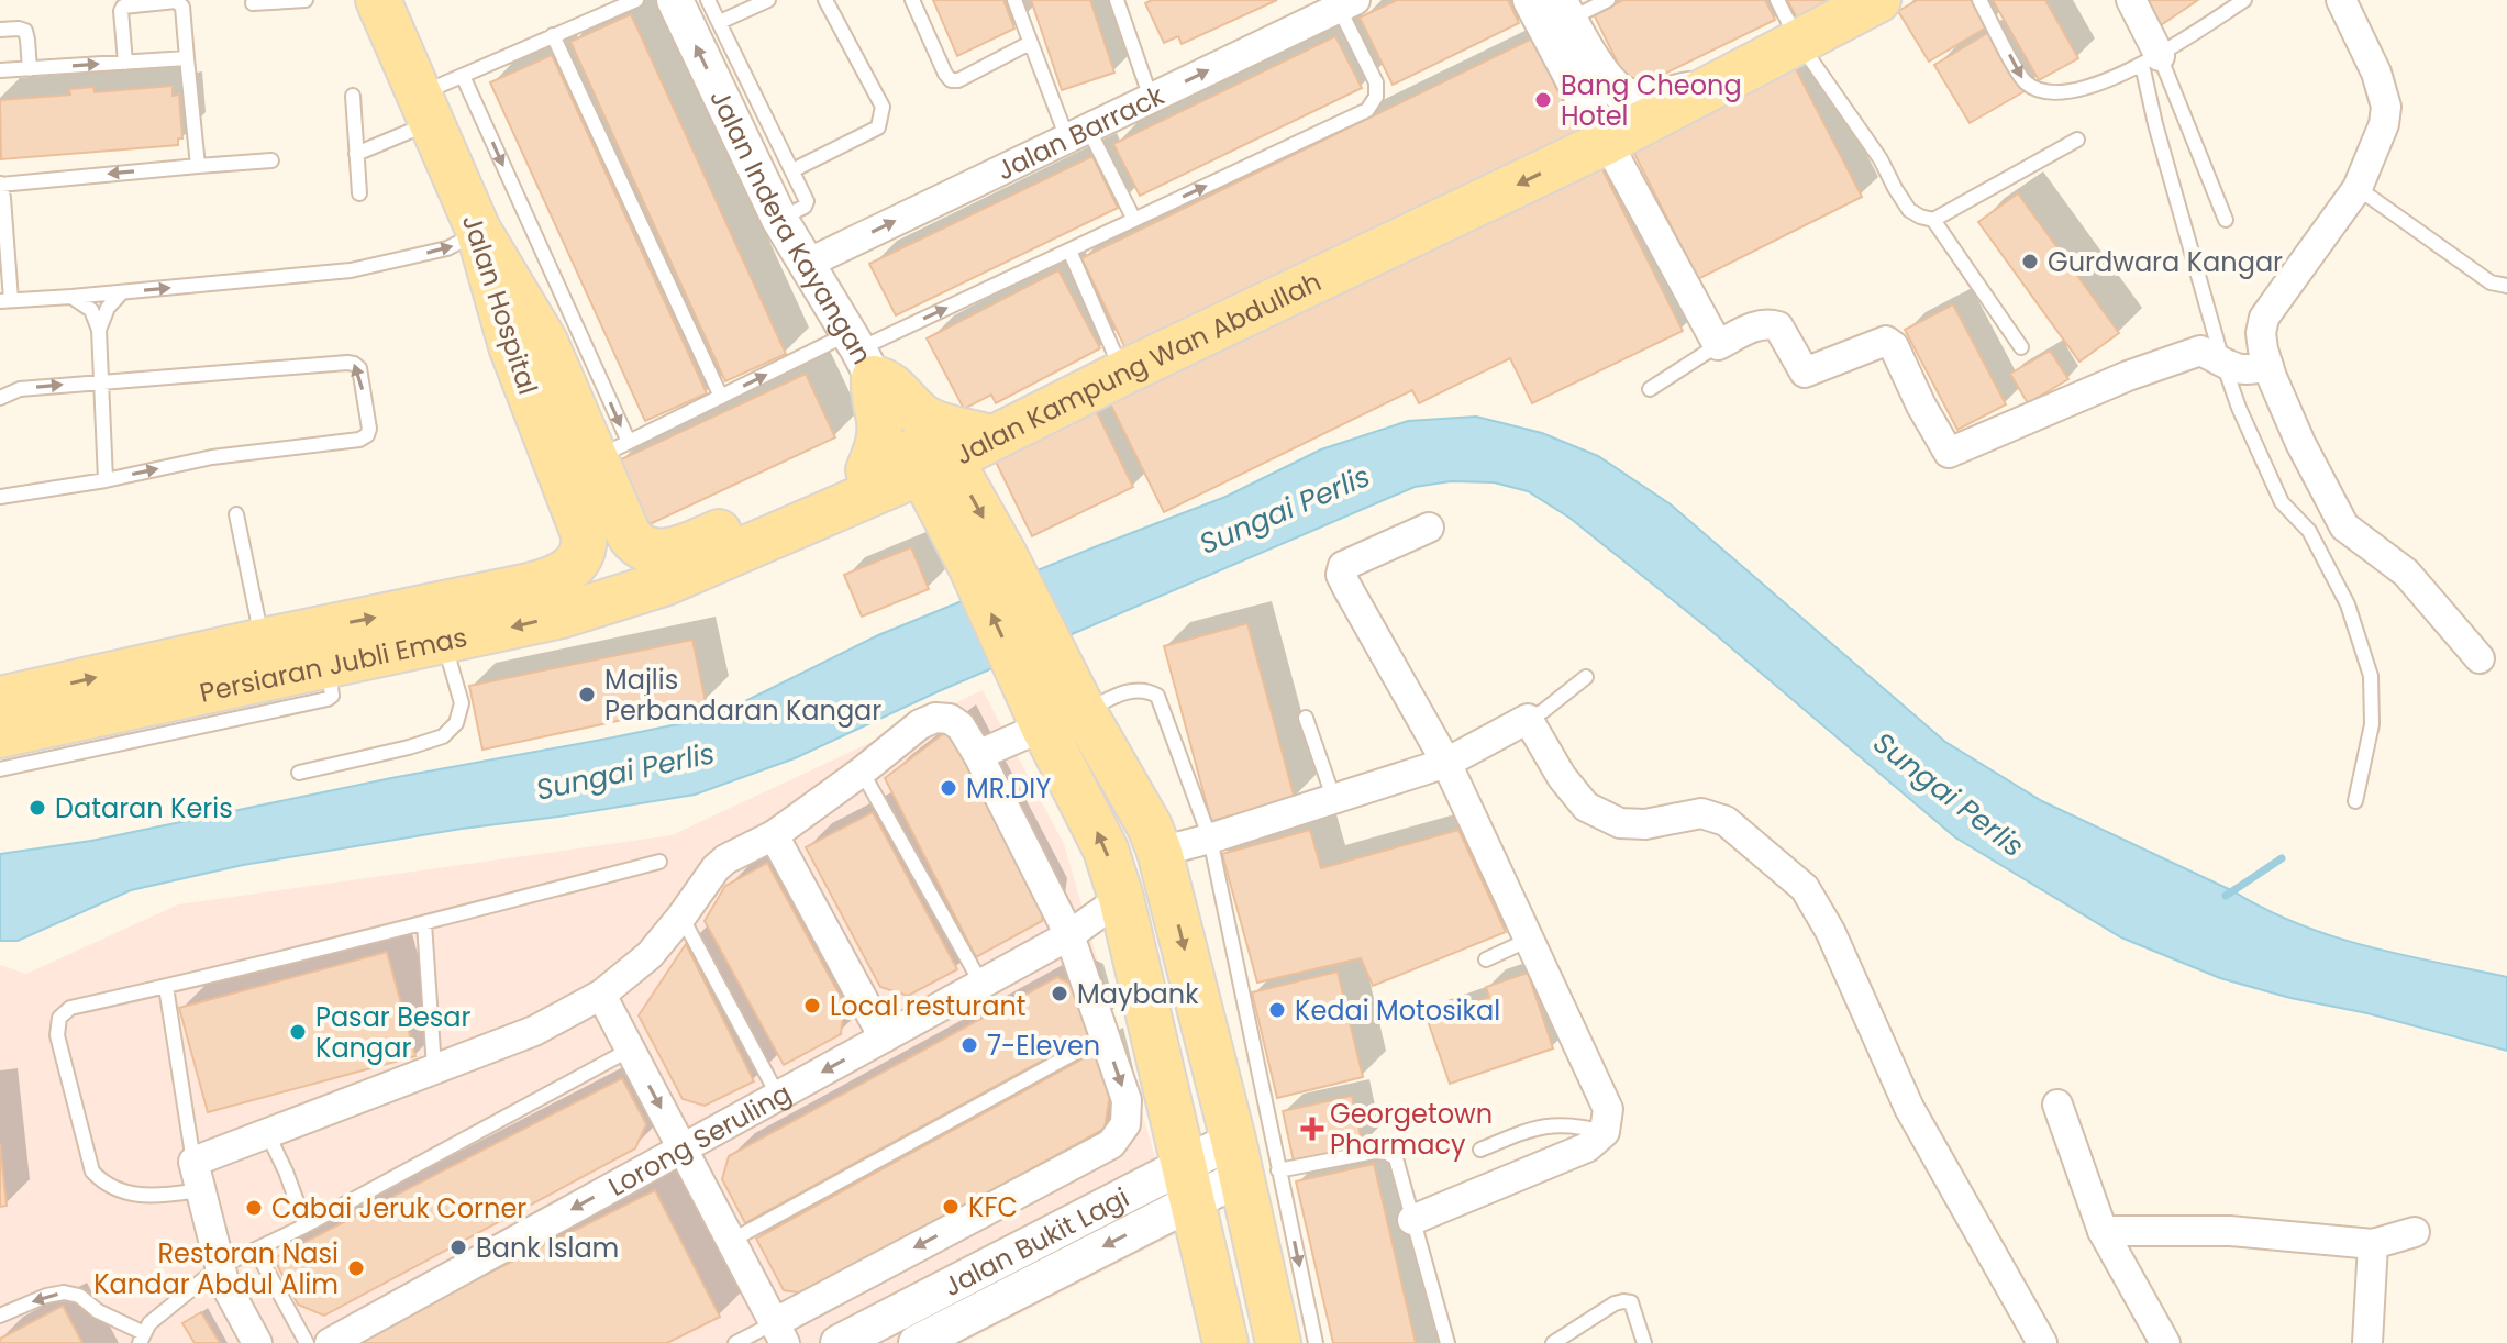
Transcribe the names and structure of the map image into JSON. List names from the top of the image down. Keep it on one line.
{"streets":{"main road":["Jalan Hospital","Jalan Kampung Wan Abdullah","Persiaran Jubli Emas"],"street":["Jalan Barrack","Jalan Indera Kayangan","Lorong Seruling","Jalan Bukit Lagi"]},"crossings":[["Jalan Barrack","Jalan Indera Kayangan"],["Jalan Indera Kayangan","Jalan Kampung Wan Abdullah"],["Jalan Hospital","Persiaran Jubli Emas"],["Jalan Kampung Wan Abdullah","Persiaran Jubli Emas"]],"one_way":["Jalan Barrack","Jalan Indera Kayangan","Jalan Kampung Wan Abdullah"],"water":["Sungai Perlis"],"places":{"other":["Bang Cheong Hotel","Gurdwara Kangar","Majlis Perbandaran Kangar","MR.DIY","Dataran Keris","Maybank","Local resturant","Kedai Motosikal","Pasar Besar Kangar","7-Eleven","KFC","Cabai Jeruk Corner","Bank Islam","Restoran Nasi Kandar Abdul Alim"],"health":["Georgetown Pharmacy"]}}
